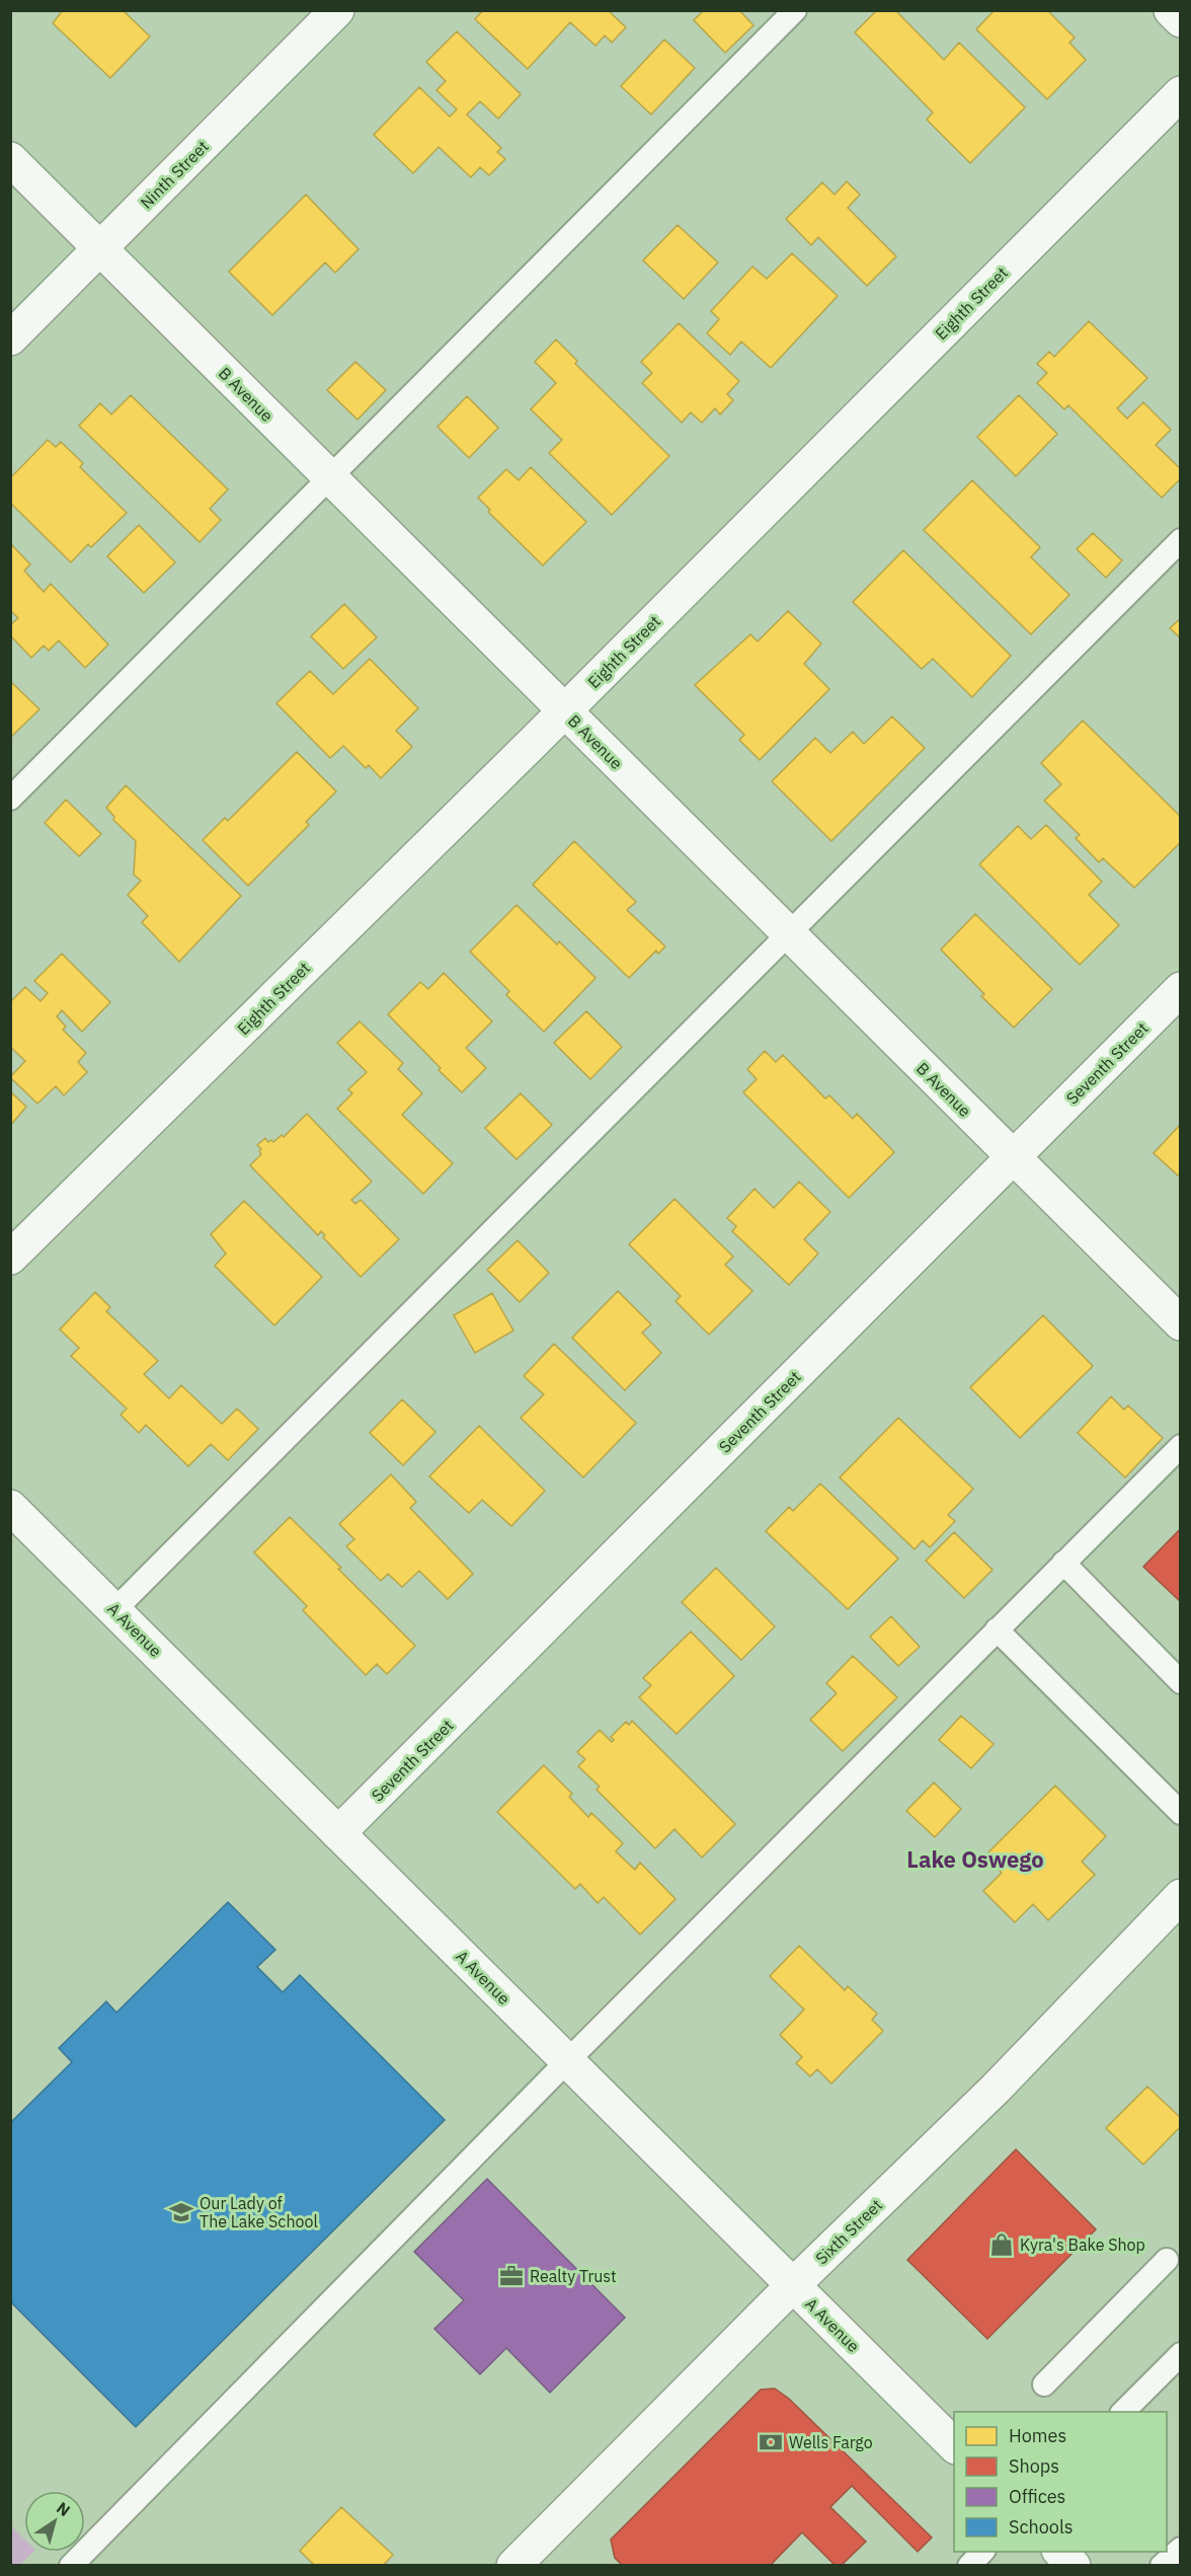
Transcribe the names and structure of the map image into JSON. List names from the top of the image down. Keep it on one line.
{"streets":{"street":["Ninth Street","Eighth Street","B Avenue","Seventh Street","A Avenue","Sixth Street"]},"crossings":[["Ninth Street","B Avenue"],["Eighth Street","B Avenue"],["B Avenue","Seventh Street"],["Seventh Street","A Avenue"],["A Avenue","Sixth Street"]],"districts":["Lake Oswego"],"places":{"school or university":["Our Lady of The Lake School"],"shop":["Kyra's Bake Shop"],"office":["Realty Trust"],"bank":["Wells Fargo"]},"legend":["Homes","Shops","Offices","Schools"],"north":"top right"}
